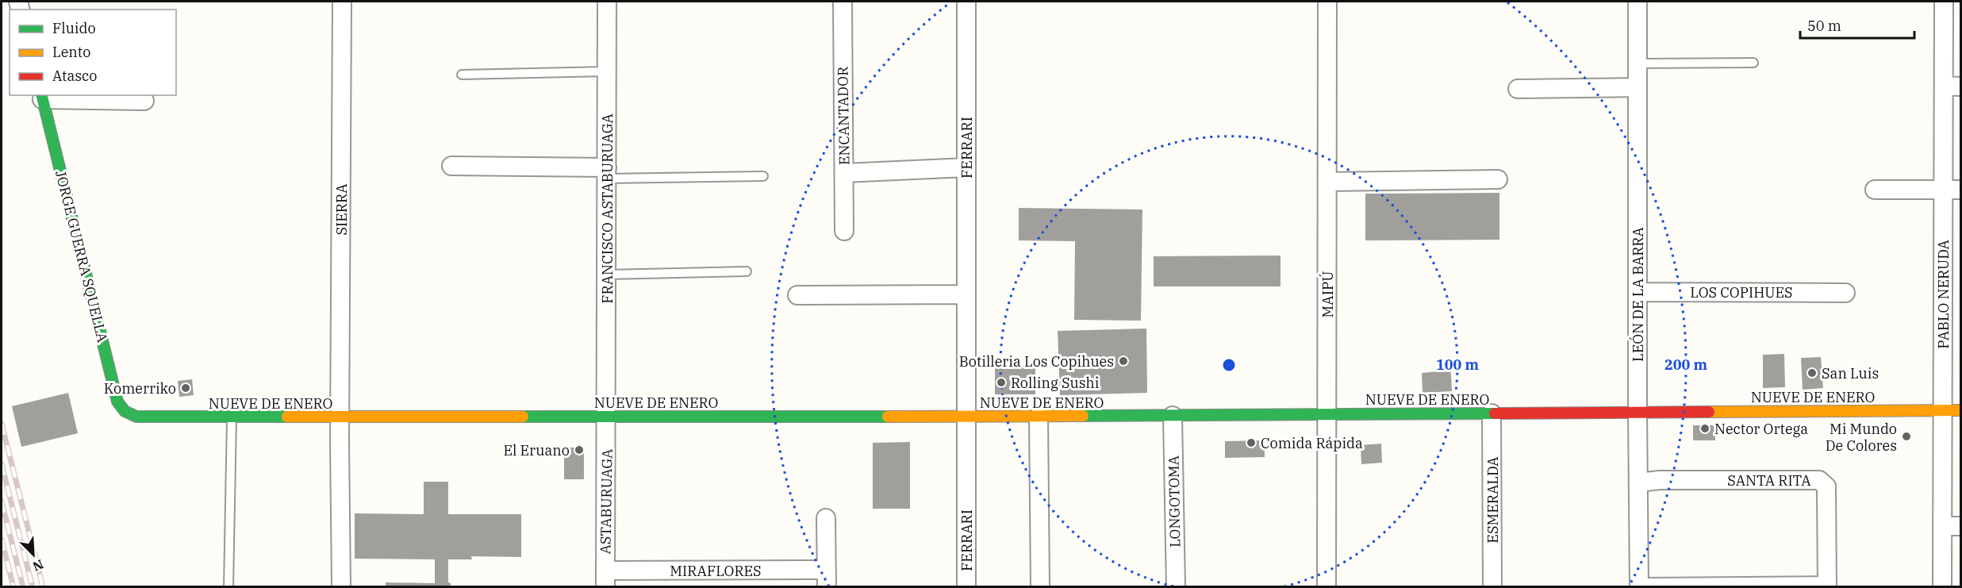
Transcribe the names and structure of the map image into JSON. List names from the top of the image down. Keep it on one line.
{"streets":{"street":["ENCANTADOR","FERRARI","FRANCISCO ASTABURUAGA","SIERRA","JORGE GUERRA SQUELLA","LOS COPIHUES","MAIPÚ","LEÓN DE LA BARRA","PABLO NERUDA","NUEVE DE ENERO","SANTA RITA","ESMERALDA","ASTABURUAGA","LONGOTOMA","MIRAFLORES"]},"crossings":[["FERRARI","NUEVE DE ENERO"],["FRANCISCO ASTABURUAGA","NUEVE DE ENERO"],["FRANCISCO ASTABURUAGA","ASTABURUAGA"],["SIERRA","NUEVE DE ENERO"],["JORGE GUERRA SQUELLA","NUEVE DE ENERO"],["LOS COPIHUES","LEÓN DE LA BARRA"],["MAIPÚ","NUEVE DE ENERO"],["LEÓN DE LA BARRA","NUEVE DE ENERO"],["LEÓN DE LA BARRA","SANTA RITA"],["PABLO NERUDA","NUEVE DE ENERO"],["NUEVE DE ENERO","ESMERALDA"],["NUEVE DE ENERO","ASTABURUAGA"],["NUEVE DE ENERO","LONGOTOMA"],["ASTABURUAGA","MIRAFLORES"]],"places":["Botilleria Los Copihues","San Luis","Rolling Sushi","Komerriko","Nector Ortega","Mi Mundo De Colores","Comida Rápida","El Eruano"],"legend":["Fluido","Lento","Atasco"],"scale_bar":"50 m","north":"bottom right","rings":["100 m","200 m"]}
